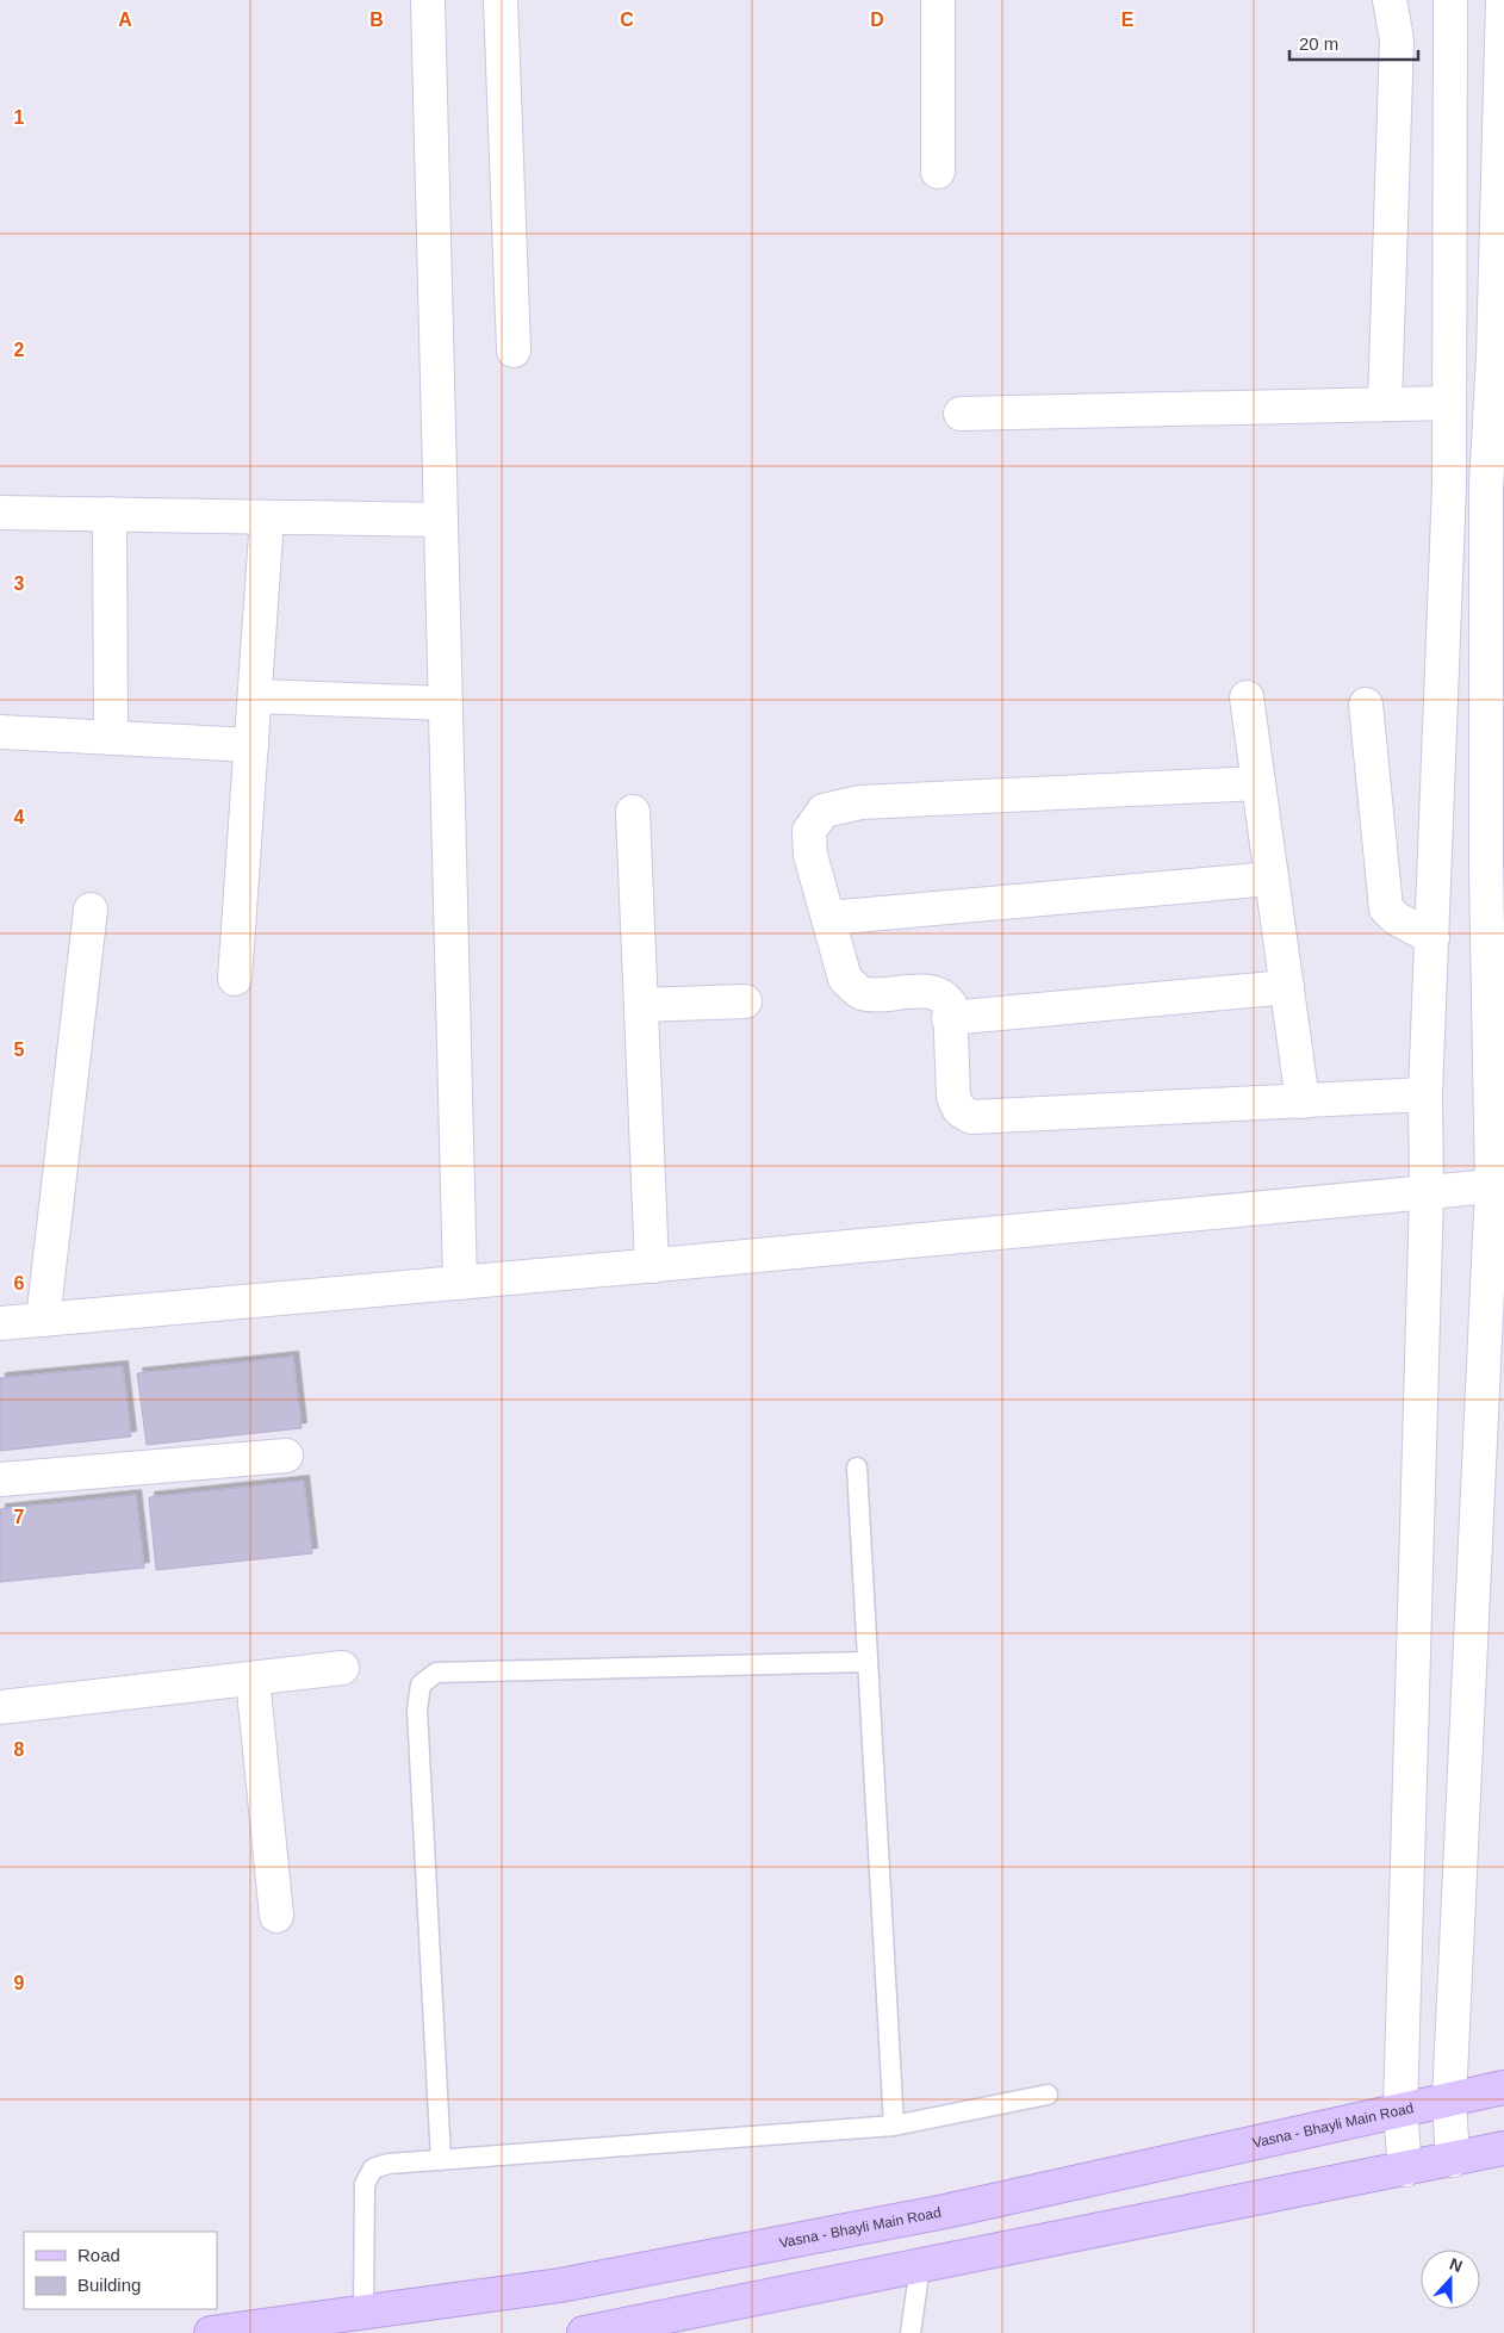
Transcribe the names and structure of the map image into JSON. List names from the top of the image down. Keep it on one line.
{"streets":{"main road":["Vasna - Bhayli Main Road"]},"legend":["Road","Building"],"scale_bar":"20 m","north":"top","grid":{"columns":["A","B","C","D","E"],"rows":["1","2","3","4","5","6","7","8","9"]}}
